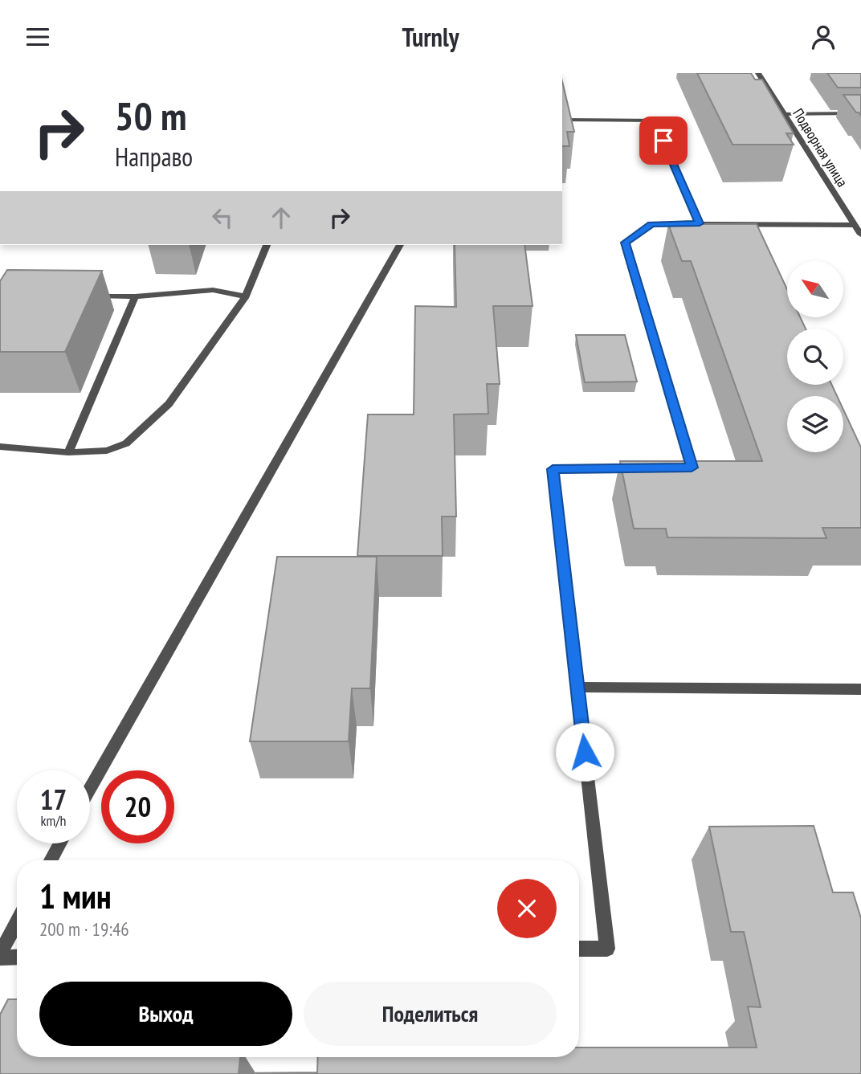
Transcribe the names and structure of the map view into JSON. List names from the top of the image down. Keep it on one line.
{"streets":{"street":["Подворная улица"]},"north":"top left","page":{"header":"Turnly","turn":["50 m","Направо"],"speed":"17 km/h","limit":"20","heading":["1 мин","200 m · 19:46"],"buttons":["Выход","Поделиться"]}}
